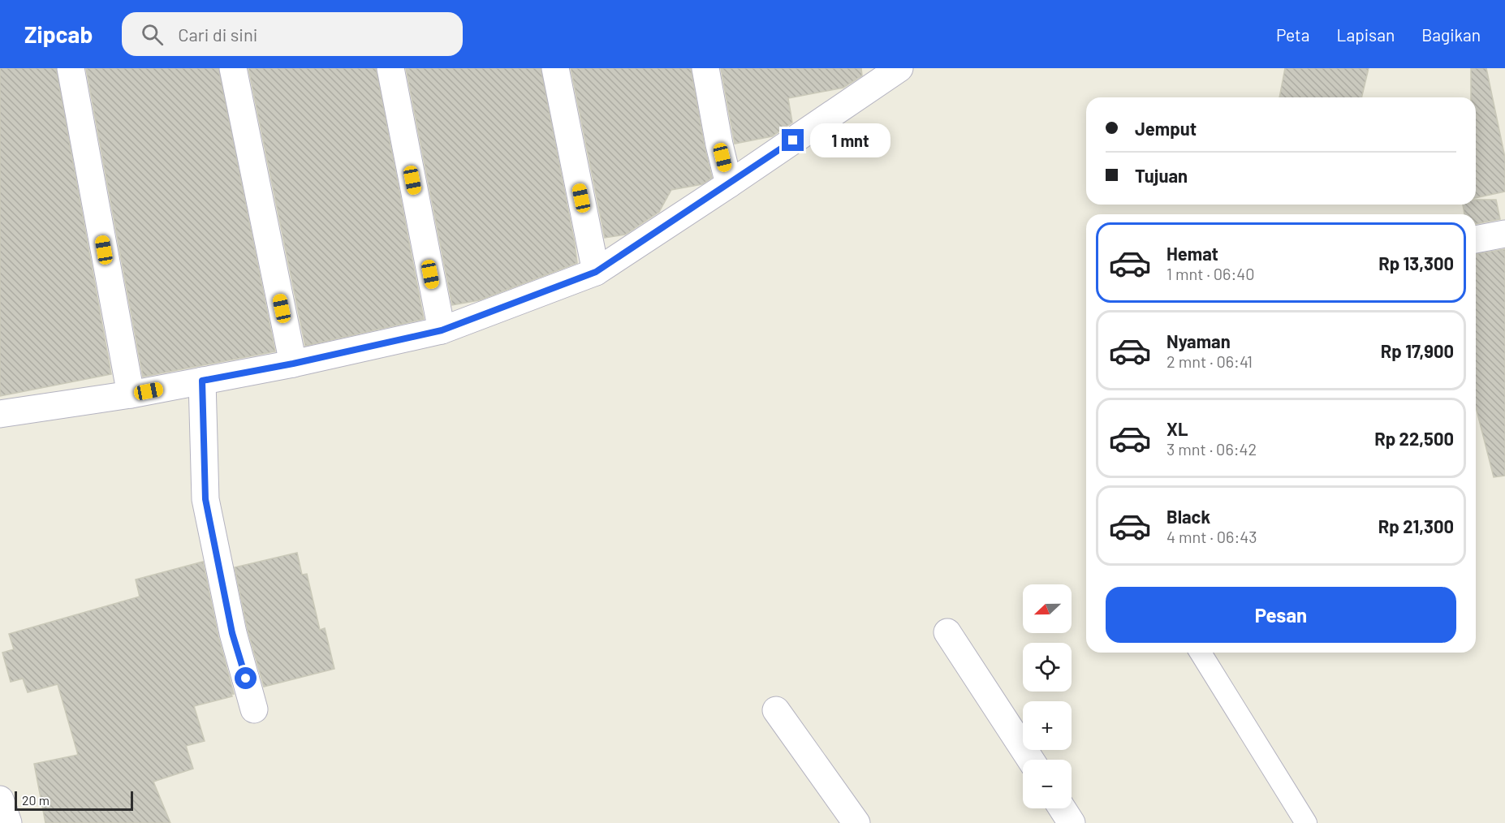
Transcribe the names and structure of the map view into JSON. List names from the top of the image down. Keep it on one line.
{"scale_bar":"20 m","north":"left","page":{"header":"Zipcab","search":"Cari di sini","nav":["Peta","Lapisan","Bagikan"],"banner":["Jemput","Tujuan"],"bubble":"1 mnt","list":[{"name":"Hemat","note":"1 mnt · 06:40","value":"Rp 13,300"},{"name":"Nyaman","note":"2 mnt · 06:41","value":"Rp 17,900"},{"name":"XL","note":"3 mnt · 06:42","value":"Rp 22,500"},{"name":"Black","note":"4 mnt · 06:43","value":"Rp 21,300"}],"buttons":"Pesan","map_buttons":["+","−"],"scale":"20 m"}}
